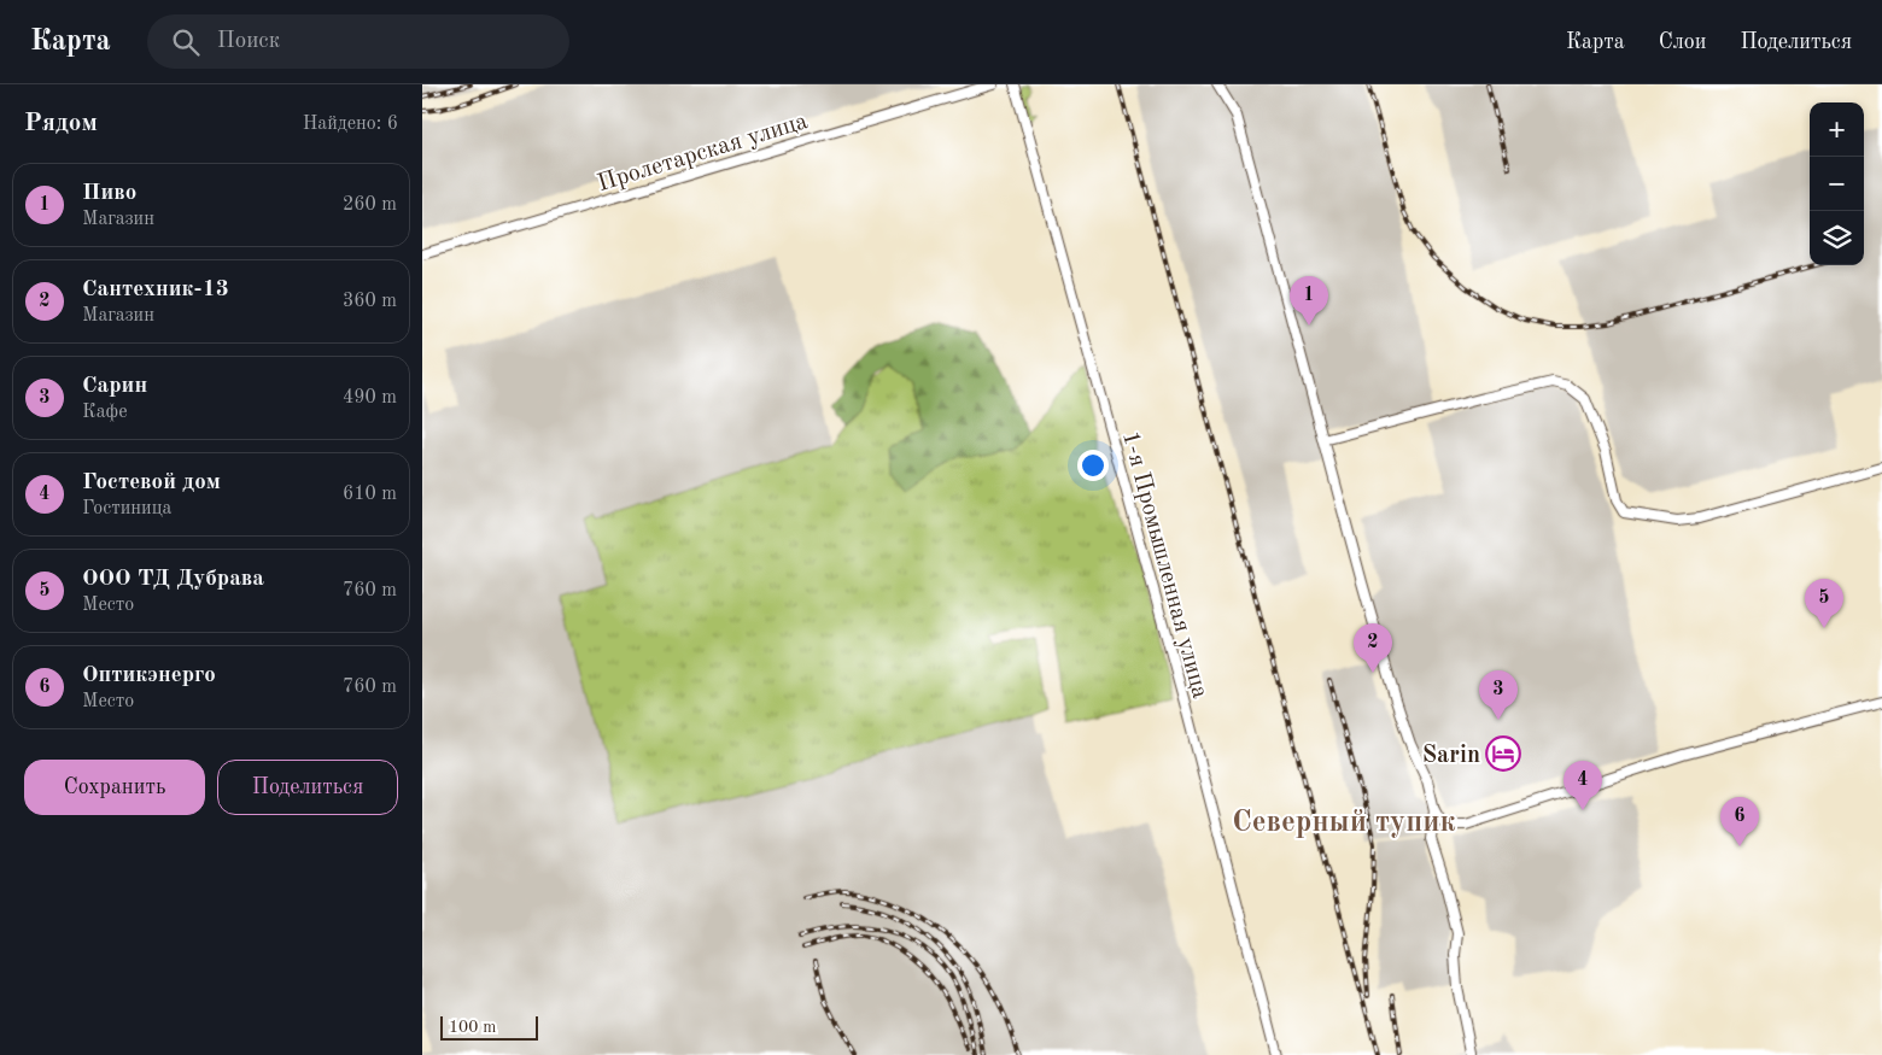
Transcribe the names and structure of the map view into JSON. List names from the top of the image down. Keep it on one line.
{"streets":{"street":["Пролетарская улица","1-я Промышленная улица"]},"districts":["Северный тупик"],"places":{"hotel":["Sarin"]},"scale_bar":"100 m","page":{"header":"Карта","search":"Поиск","nav":["Карта","Слои","Поделиться"],"heading":["Рядом","Найдено: 6"],"map_buttons":["+","−"],"list":[{"mark":"1","name":"Пиво","note":"Магазин","value":"260 m"},{"mark":"2","name":"Сантехник-13","note":"Магазин","value":"360 m"},{"mark":"3","name":"Сарин","note":"Кафе","value":"490 m"},{"mark":"4","name":"Гостевой дом","note":"Гостиница","value":"610 m"},{"mark":"5","name":"ООО ТД Дубрава","note":"Место","value":"760 m"},{"mark":"6","name":"Оптикэнерго","note":"Место","value":"760 m"}],"pins":["1","5","2","3","4","6"],"buttons":["Сохранить","Поделиться"],"scale":"100 m"}}
